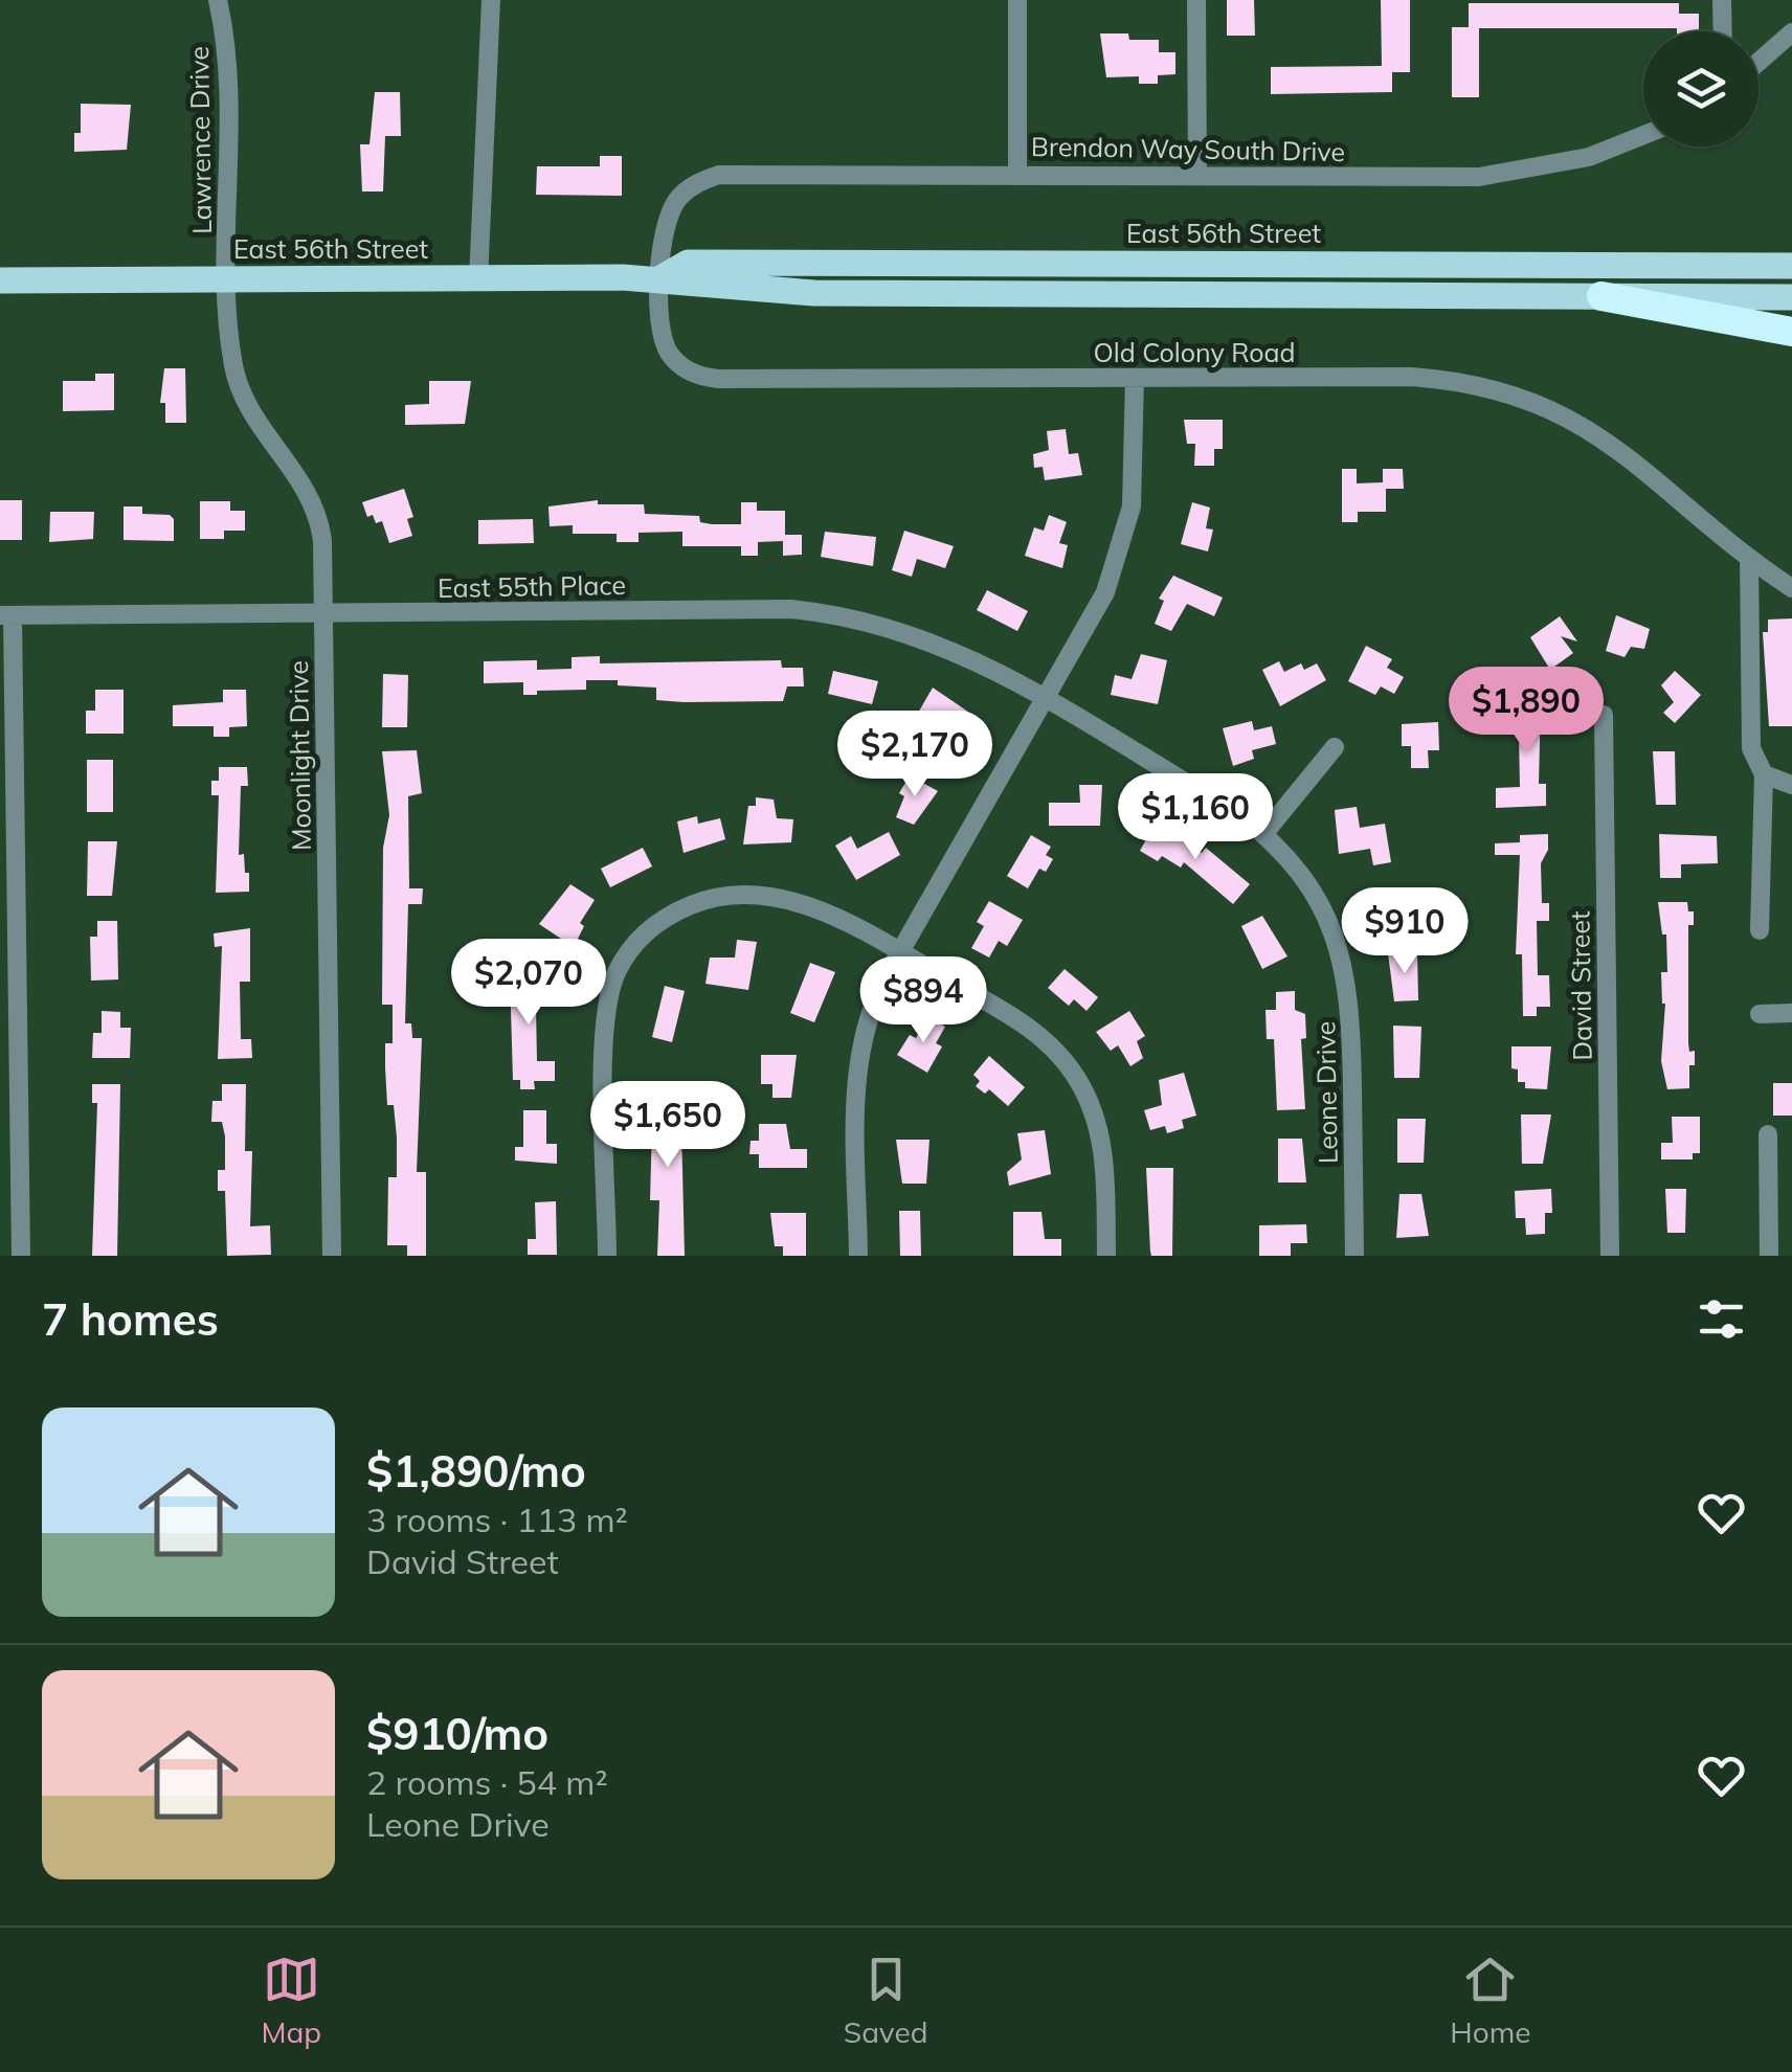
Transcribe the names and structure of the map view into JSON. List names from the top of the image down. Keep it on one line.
{"streets":{"main road":["East 56th Street"],"street":["Lawrence Drive","Brendon Way South Drive","Old Colony Road","East 55th Place","Moonlight Drive","David Street","Leone Drive"]},"crossings":[["Lawrence Drive","East 56th Street"],["Lawrence Drive","Moonlight Drive"],["Brendon Way South Drive","Old Colony Road"],["East 56th Street","Old Colony Road"],["East 56th Street","Moonlight Drive"],["East 55th Place","Moonlight Drive"],["East 55th Place","Leone Drive"]],"page":{"price":["$1,890","$2,170","$1,160","$910","$2,070","$894","$1,650"],"heading":"7 homes","list":[{"name":"$1,890/mo","note":"3 rooms · 113 m² · David Street"},{"name":"$910/mo","note":"2 rooms · 54 m² · Leone Drive"}],"tabs":["Map","Saved","Home"]}}
